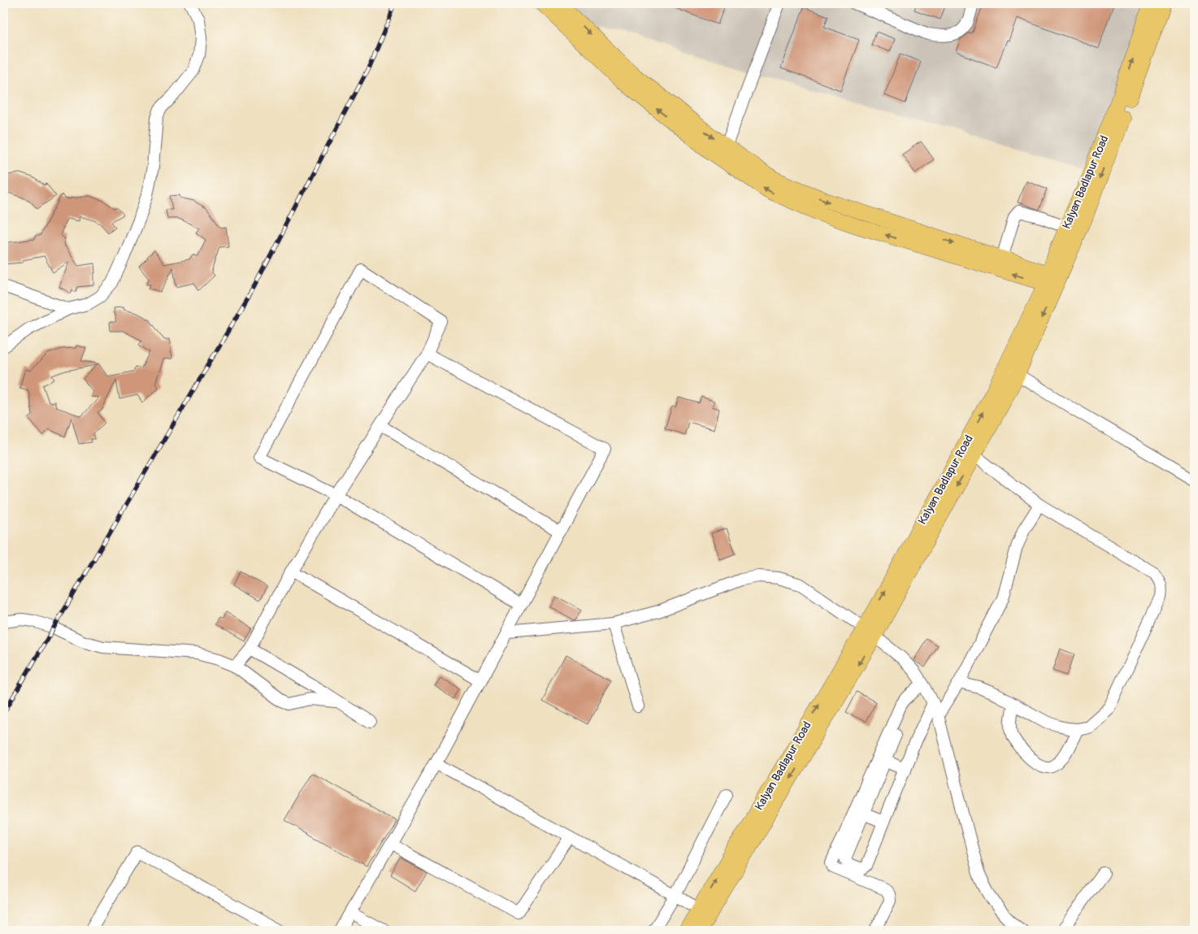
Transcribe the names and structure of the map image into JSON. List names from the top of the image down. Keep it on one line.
{"streets":{"main road":["Kalyan Badlapur Road"]}}
